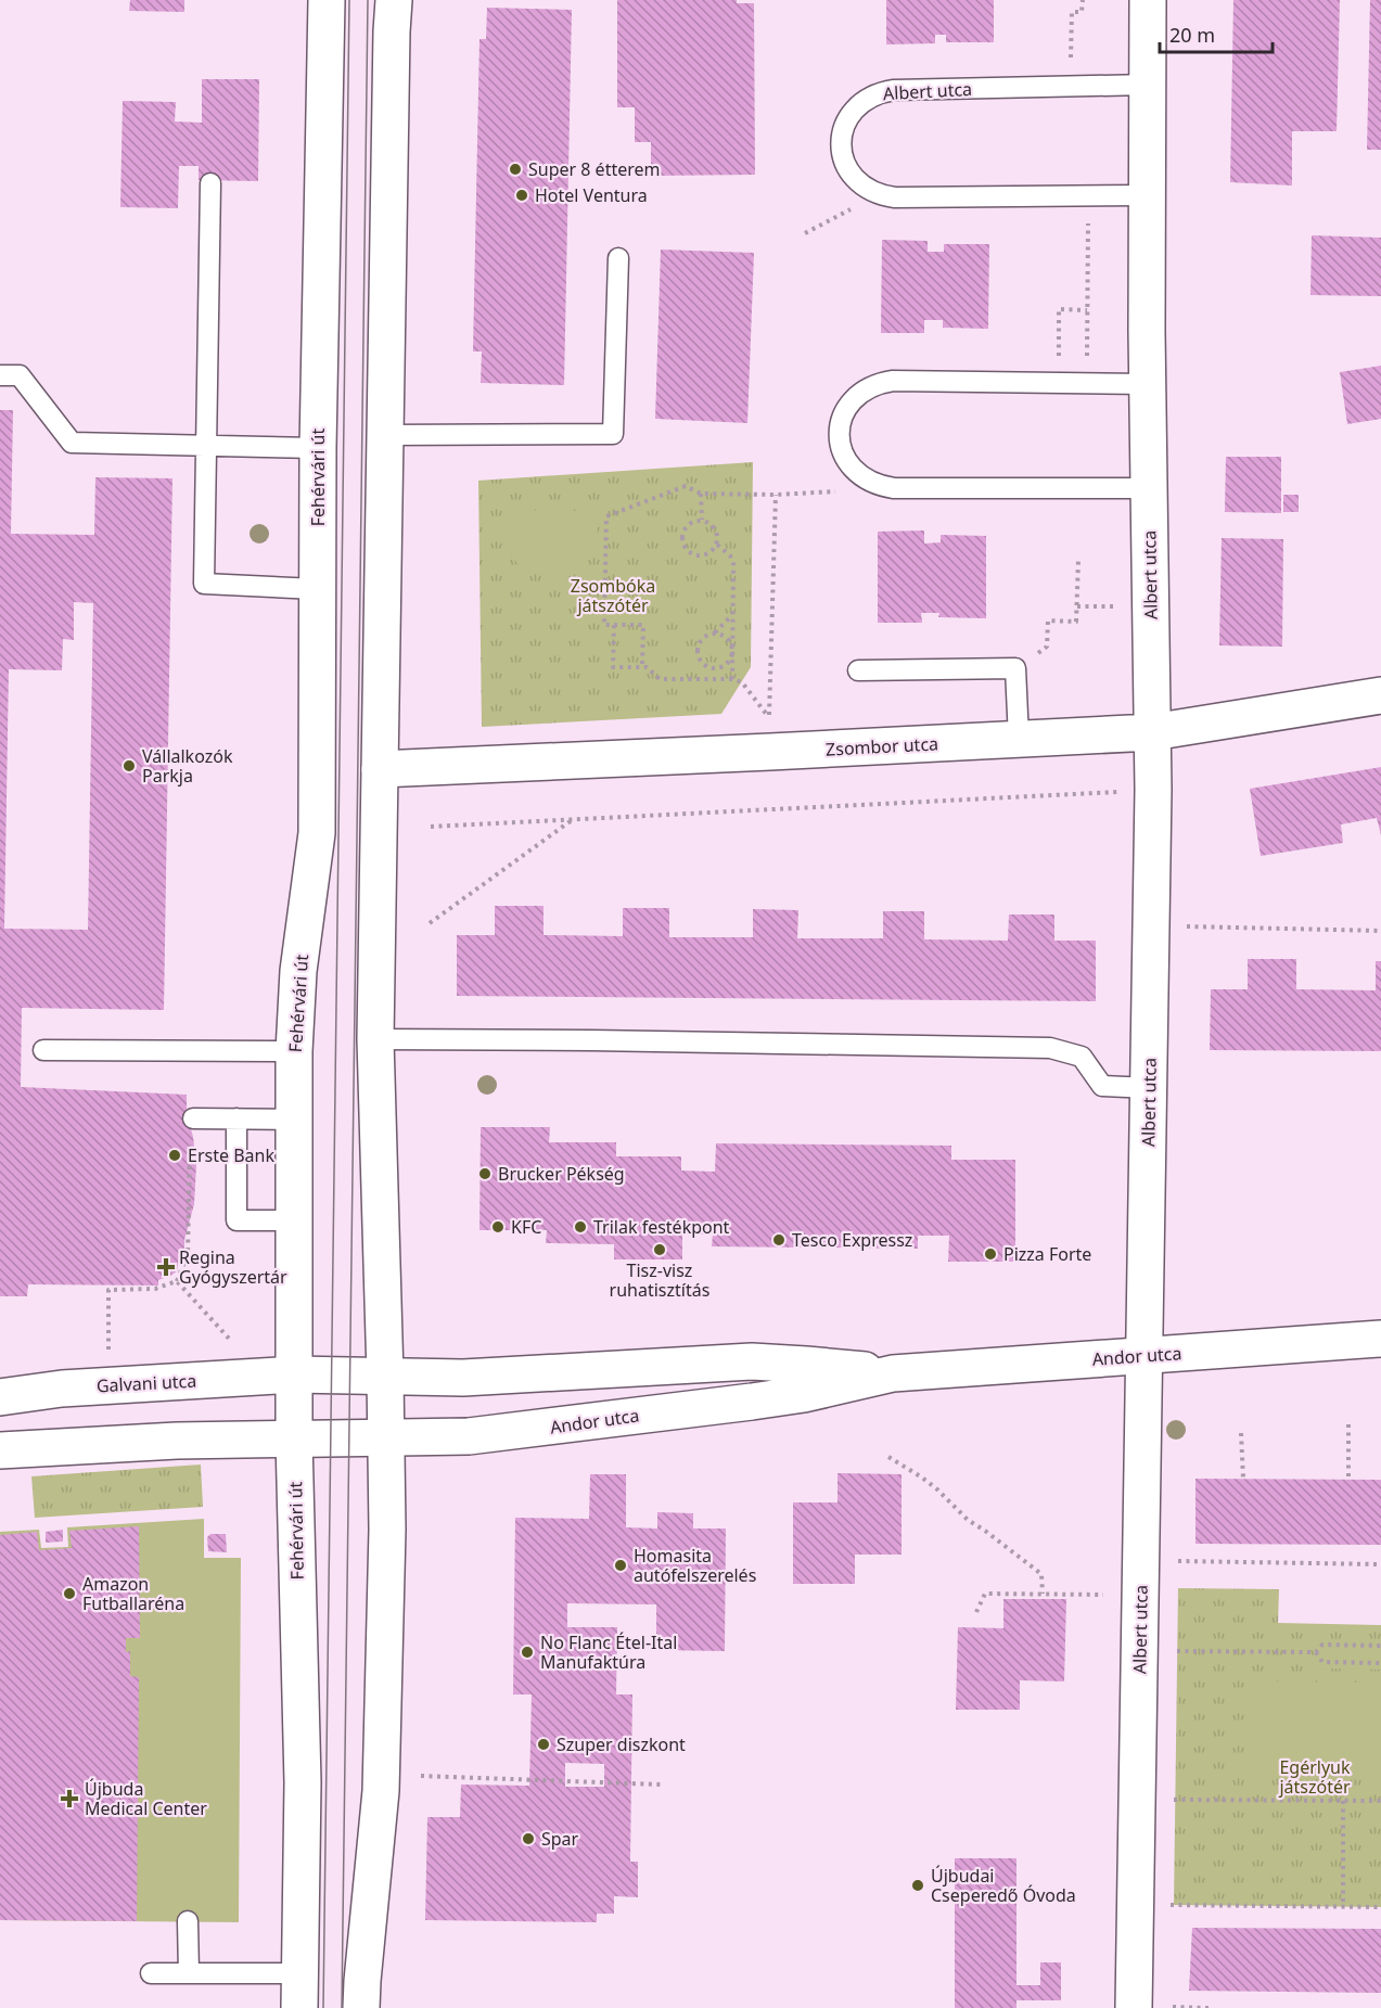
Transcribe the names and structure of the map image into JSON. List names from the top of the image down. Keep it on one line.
{"streets":{"street":["Albert utca","Fehérvári út","Zsombor utca","Andor utca","Galvani utca"]},"crossings":[["Albert utca","Zsombor utca"],["Albert utca","Andor utca"],["Fehérvári út","Andor utca"],["Fehérvári út","Galvani utca"],["Andor utca","Galvani utca"]],"parks":["Zsombóka játszótér","Egérlyuk játszótér"],"places":{"other":["Super 8 étterem","Hotel Ventura","Vállalkozók Parkja","Erste Bank","Brucker Pékség","KFC","Trilak festékpont","Tesco Expressz","Tisz-visz ruhatisztítás","Pizza Forte","Homasita autófelszerelés","Amazon Futballaréna","No Flanc Étel-Ital Manufaktúra","Szuper diszkont","Spar","Újbudai Cseperedő Óvoda"],"health":["Regina Gyógyszertár","Újbuda Medical Center"]},"scale_bar":"20 m"}
